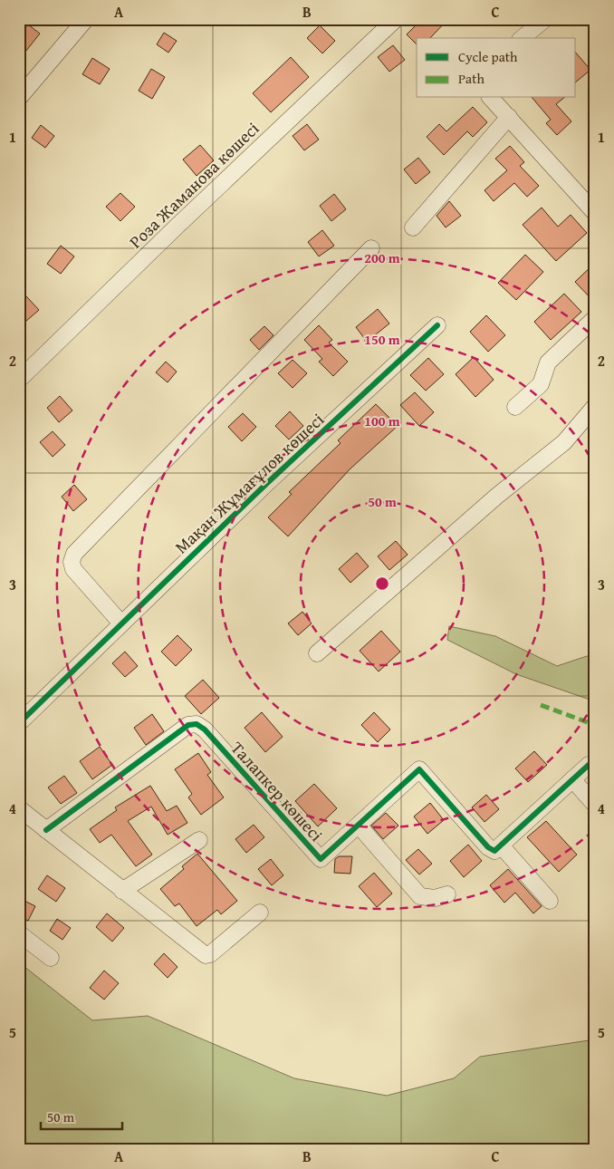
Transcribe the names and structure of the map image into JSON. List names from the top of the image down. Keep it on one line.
{"streets":{"street":["Роза Жаманова көшесі","Мақан Жұмағұлов көшесі","Талапкер көшесі"]},"legend":["Cycle path","Path"],"scale_bar":"50 m","grid":{"columns":["A","B","C"],"rows":["1","2","3","4","5"]},"rings":["200 m","150 m","100 m","50 m"]}
